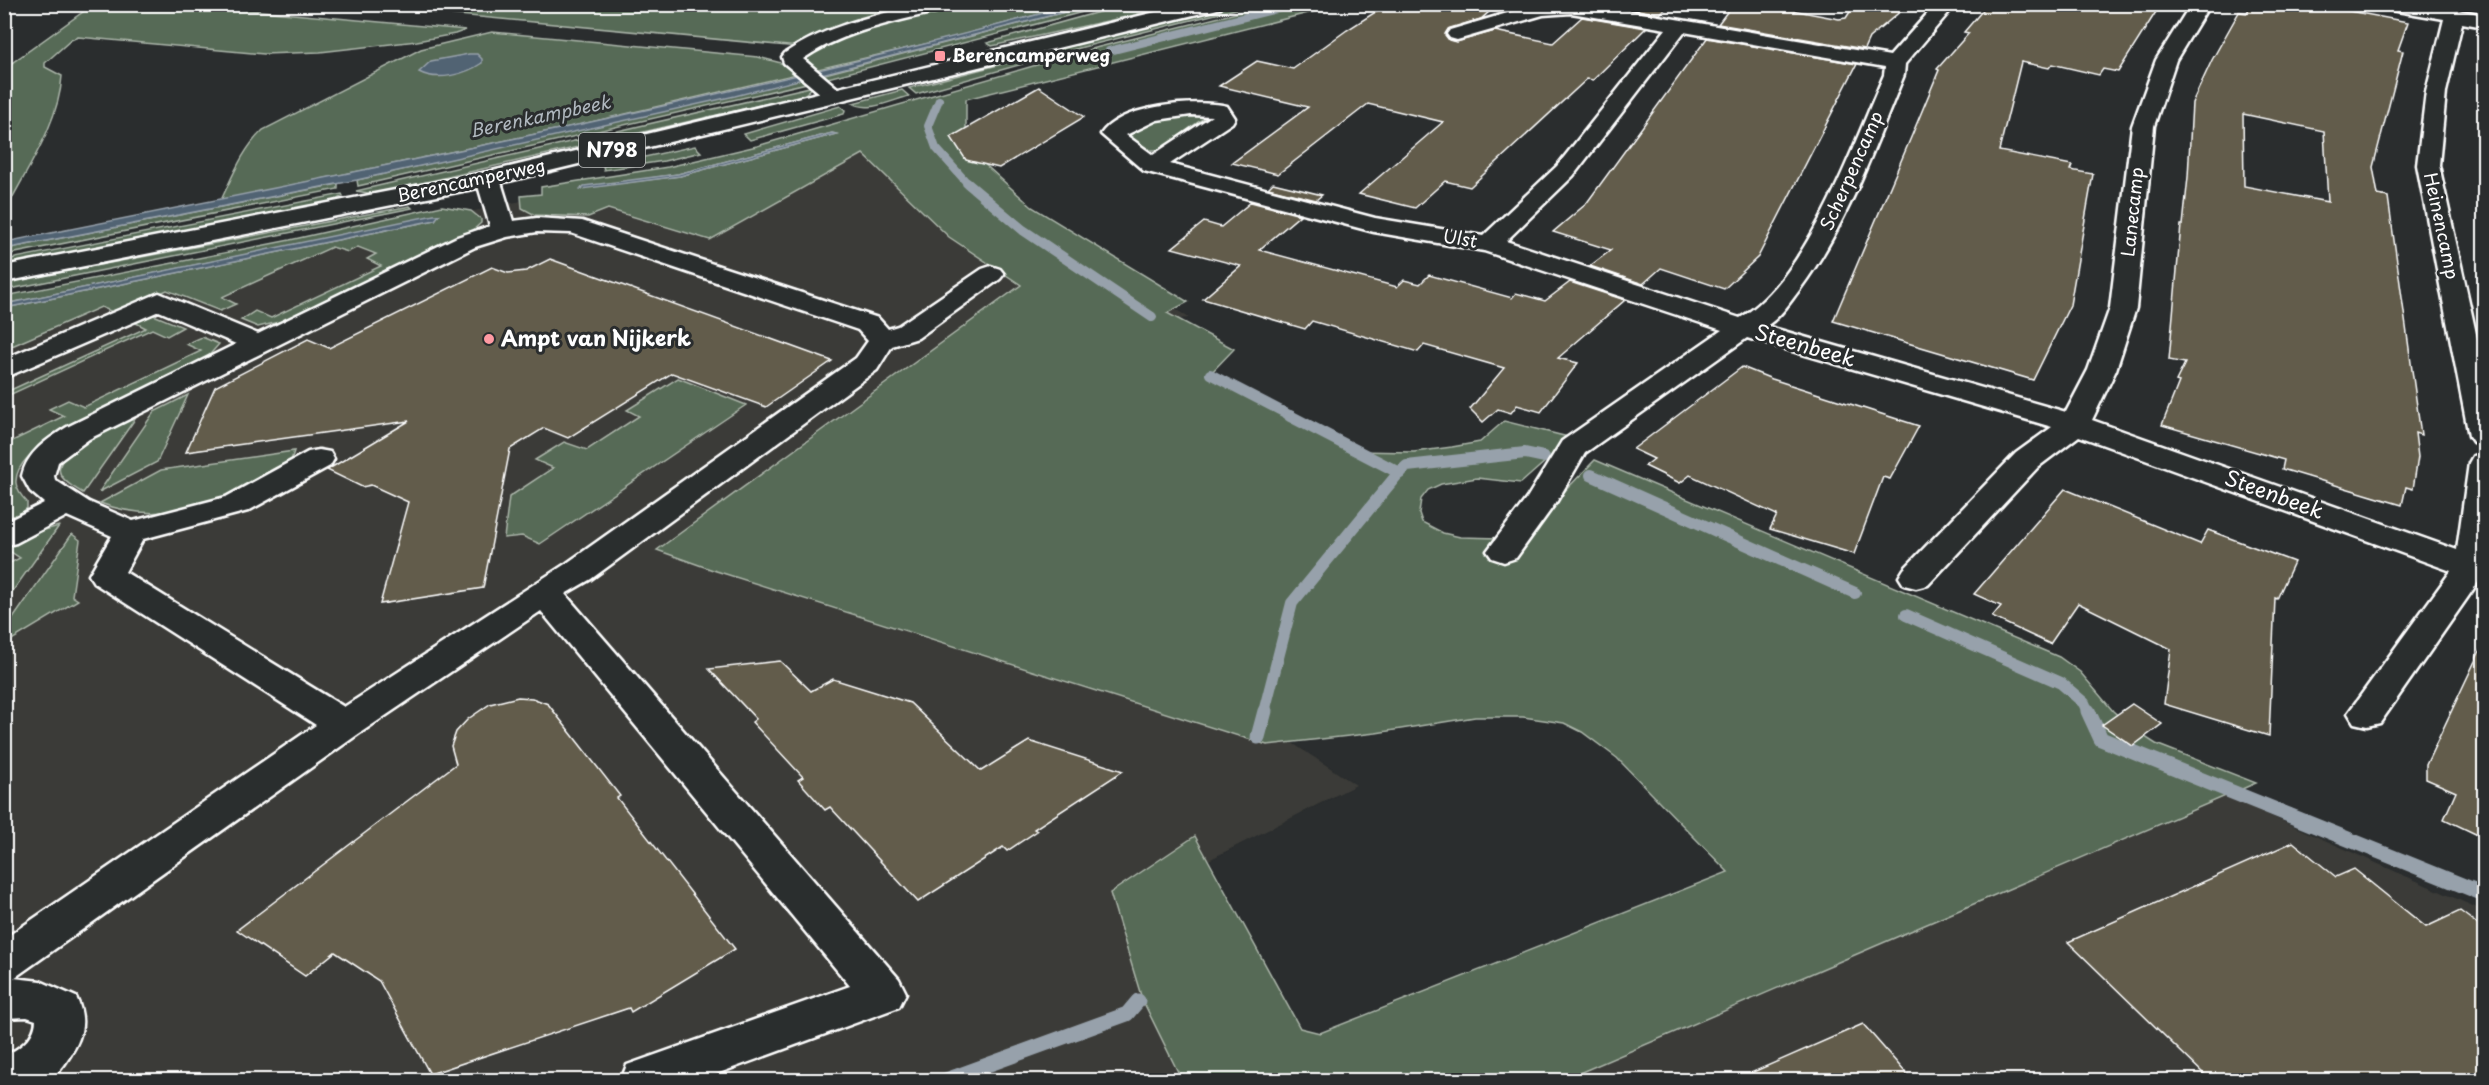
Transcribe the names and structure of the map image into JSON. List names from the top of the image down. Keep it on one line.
{"streets":{"street":["N798","Scherpencamp","Berencamperweg","Lanecamp","Heinencamp","Ulst","Steenbeek"]},"crossings":[["Scherpencamp","Steenbeek"],["Lanecamp","Steenbeek"],["Ulst","Steenbeek"]],"water":["Berenkampbeek"],"places":{"transit":["Berencamperweg"],"other":["Ampt van Nijkerk"]}}
